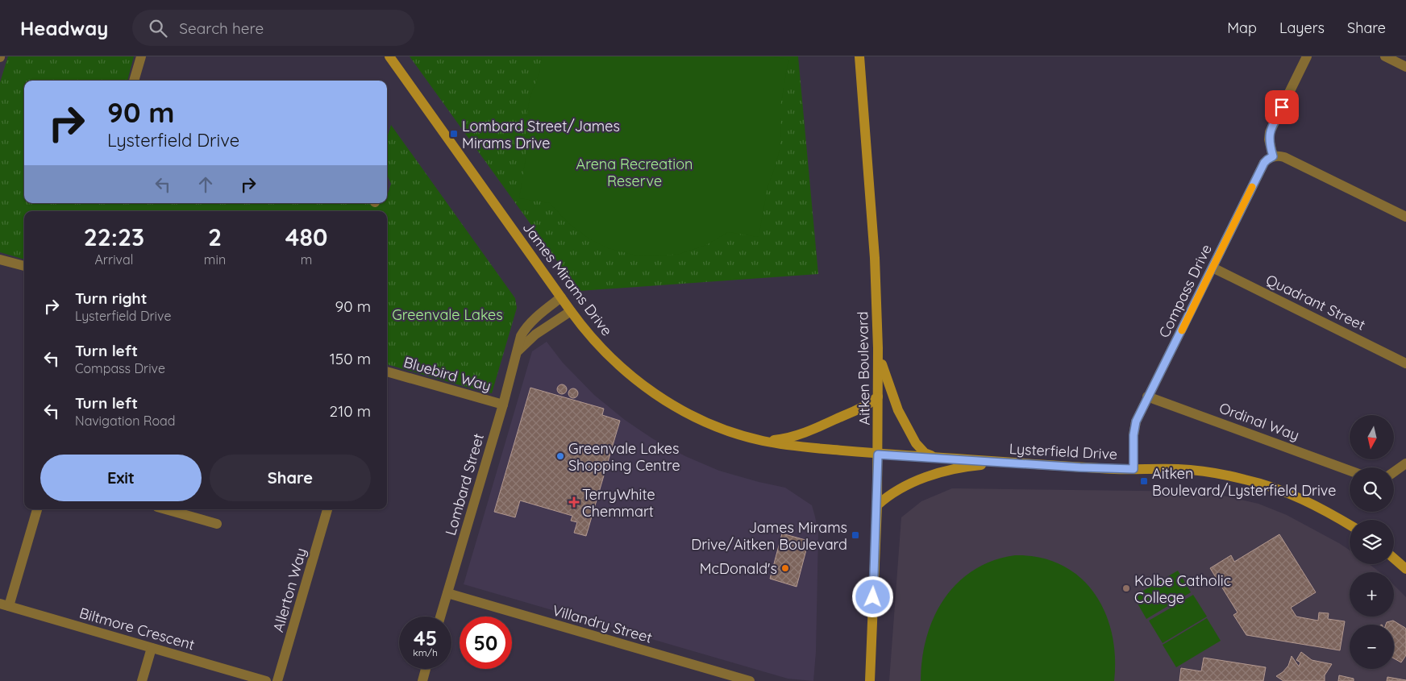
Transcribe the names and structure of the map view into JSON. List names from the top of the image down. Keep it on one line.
{"streets":{"street":["James Mirams Drive","Compass Drive","Quadrant Street","Aitken Boulevard","Bluebird Way","Ordinal Way","Lysterfield Drive","Lombard Street","Allerton Way","Villandry Street","Biltmore Crescent"]},"crossings":[["James Mirams Drive","Aitken Boulevard"],["James Mirams Drive","Lysterfield Drive"],["James Mirams Drive","Lombard Street"],["Compass Drive","Quadrant Street"],["Compass Drive","Ordinal Way"],["Compass Drive","Lysterfield Drive"],["Aitken Boulevard","Lysterfield Drive"],["Bluebird Way","Lombard Street"],["Lombard Street","Villandry Street"]],"parks":["Arena Recreation Reserve","Greenvale Lakes"],"places":{"transit":["Lombard Street/James Mirams Drive","Aitken Boulevard/Lysterfield Drive","James Mirams Drive/Aitken Boulevard"],"other":["Greenvale Lakes Shopping Centre","McDonald's","Kolbe Catholic College"],"health":["TerryWhite Chemmart"]},"north":"bottom","page":{"header":"Headway","search":"Search here","nav":["Map","Layers","Share"],"turn":["90 m","Lysterfield Drive"],"eta":["22:23","Arrival","2","min","480","m"],"list":[{"name":"Turn right","note":"Lysterfield Drive","value":"90 m"},{"name":"Turn left","note":"Compass Drive","value":"150 m"},{"name":"Turn left","note":"Navigation Road","value":"210 m"}],"map_buttons":["+","−"],"buttons":["Exit","Share"],"speed":"45 km/h","limit":"50"}}
